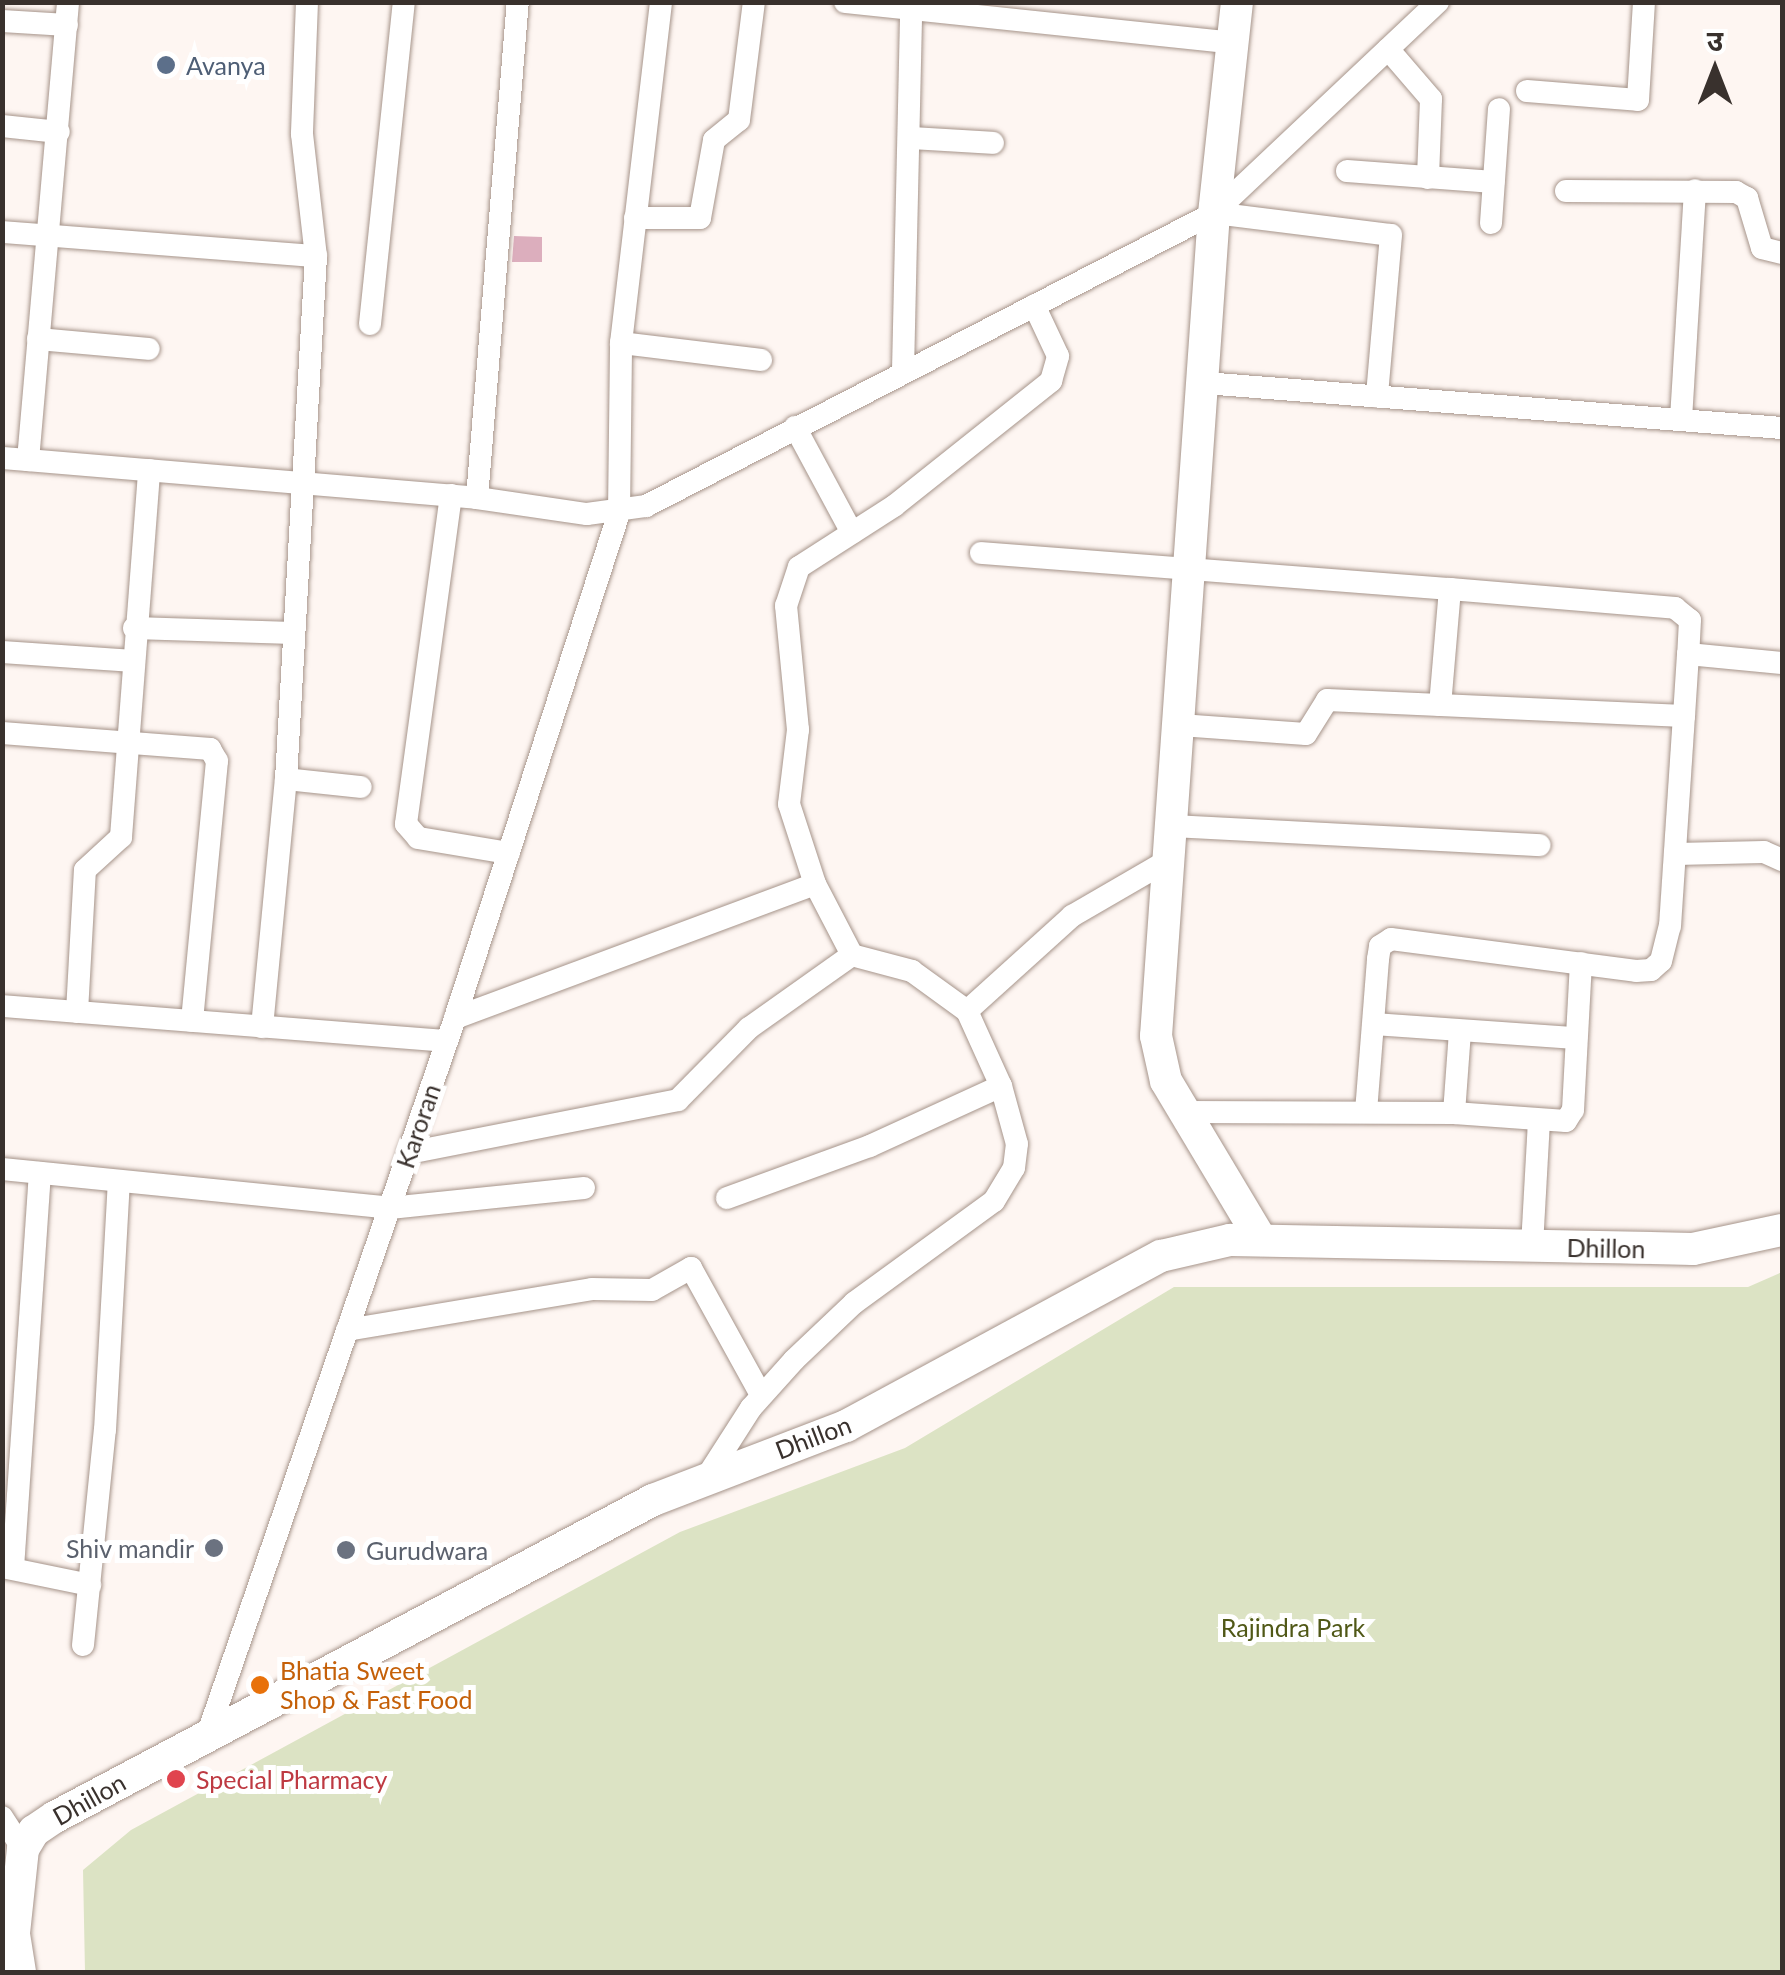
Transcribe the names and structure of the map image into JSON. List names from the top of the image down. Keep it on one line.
{"streets":{"street":["Karoran","Dhillon"]},"crossings":[["Karoran","Dhillon"]],"parks":["Rajindra Park"],"places":["Avanya","Shiv mandir","Gurudwara","Bhatia Sweet Shop & Fast Food","Special Pharmacy"],"north":"top"}
